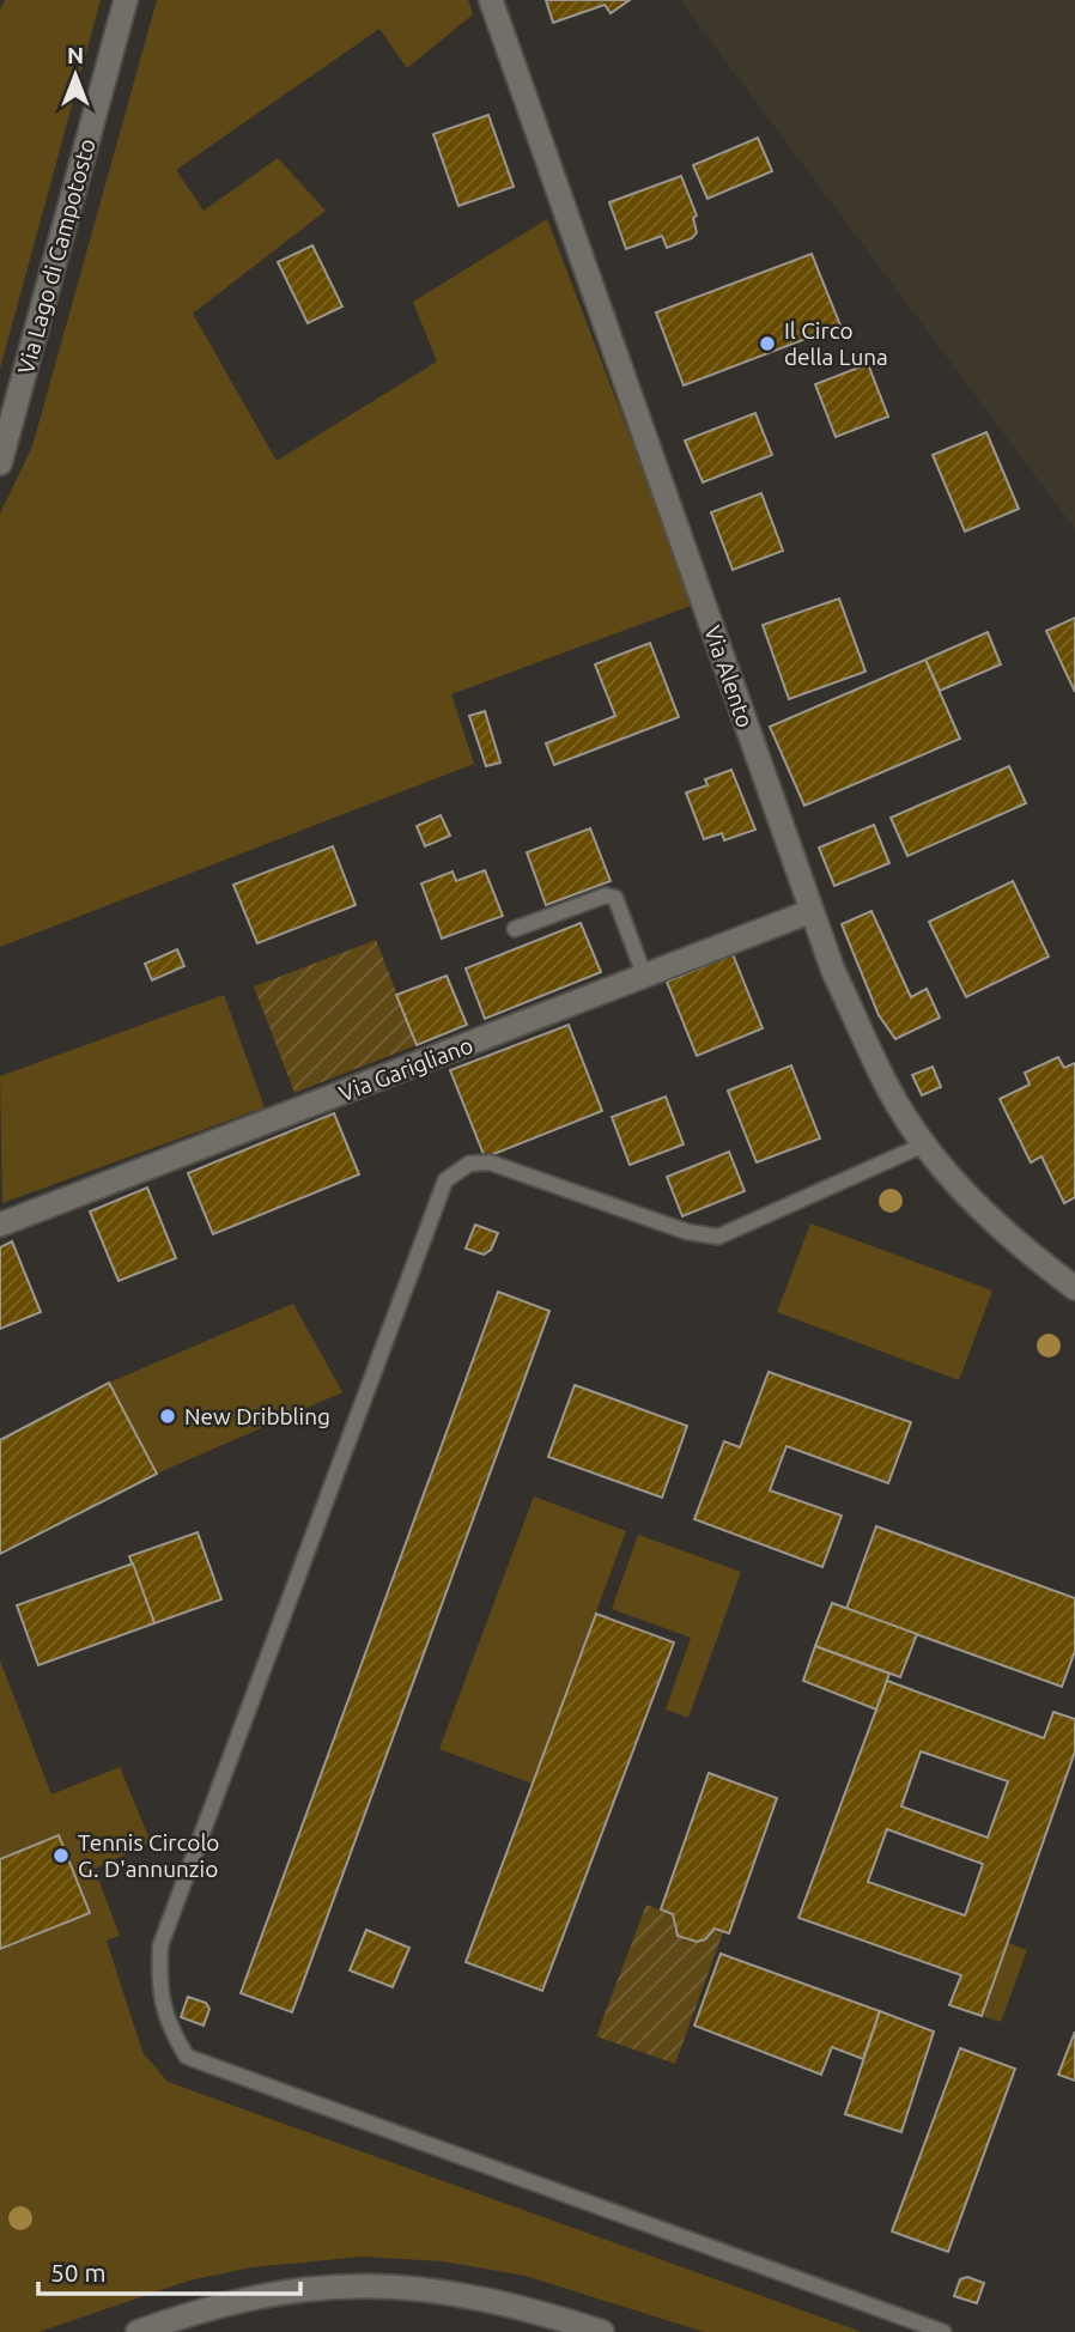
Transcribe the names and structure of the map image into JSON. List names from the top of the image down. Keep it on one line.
{"streets":{"street":["Via Lago di Campotosto","Via Alento","Via Garigliano"]},"crossings":[["Via Alento","Via Garigliano"]],"places":["Il Circo della Luna","New Dribbling","Tennis Circolo G. D'annunzio"],"scale_bar":"50 m","north":"top"}
